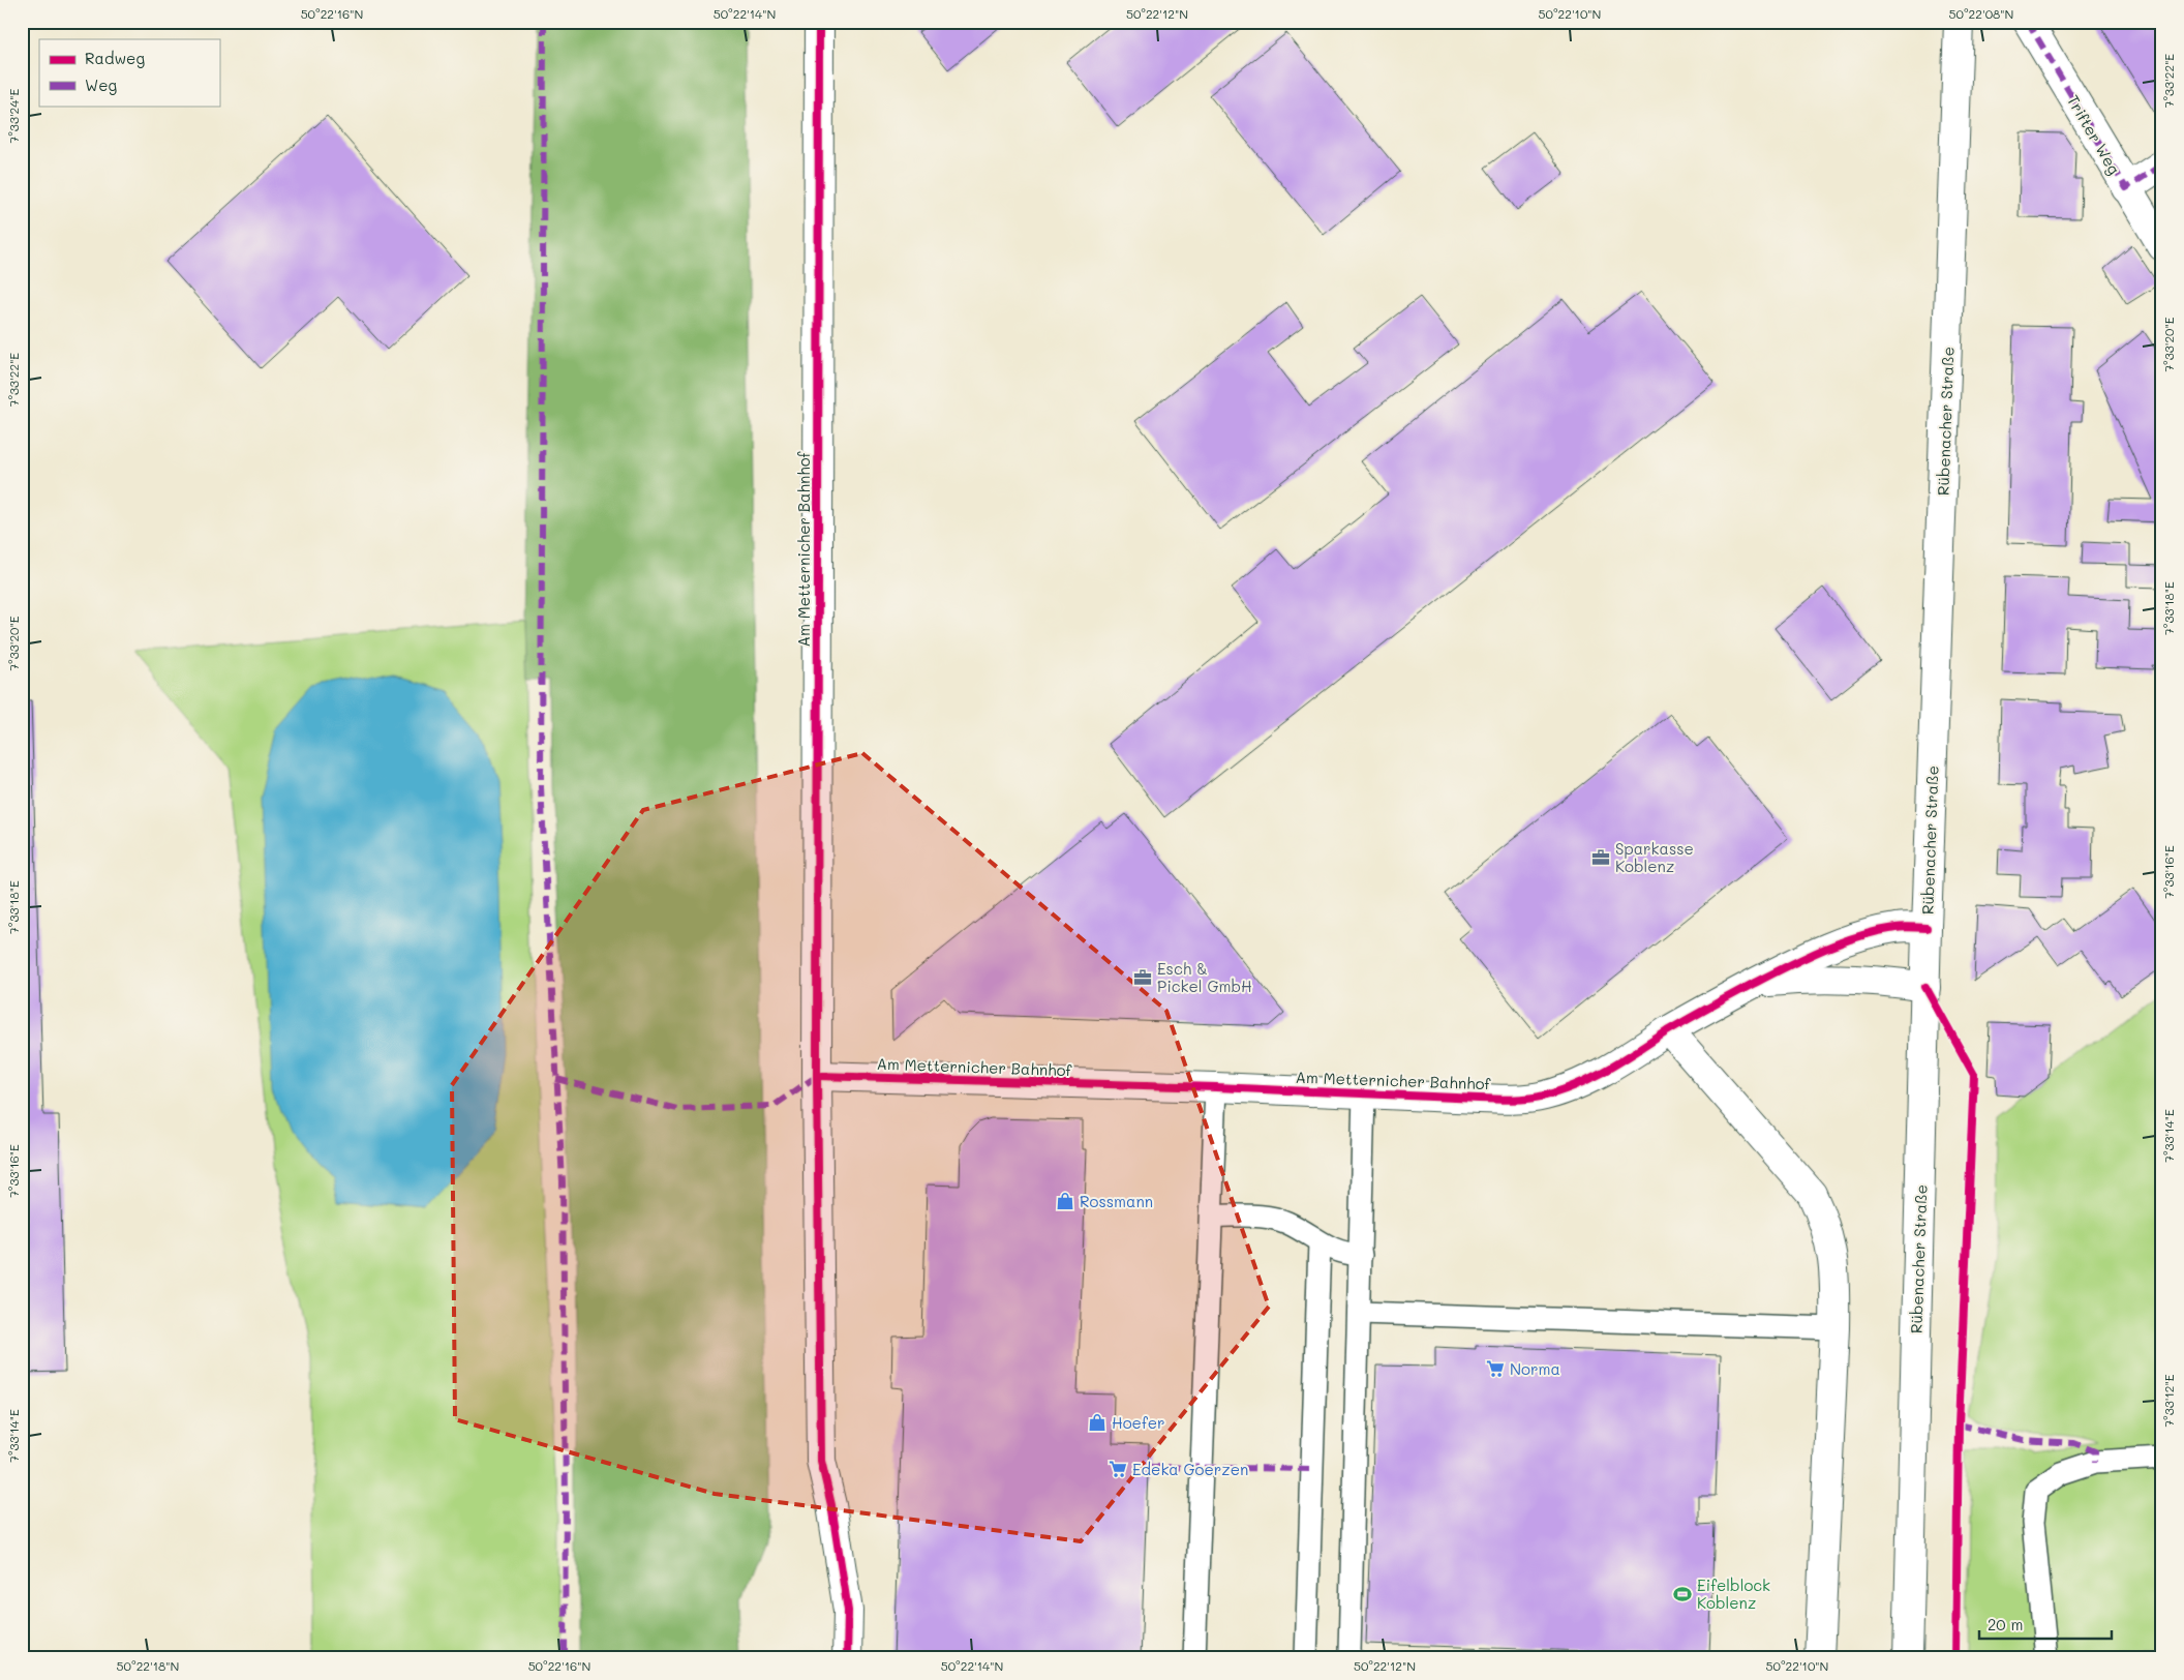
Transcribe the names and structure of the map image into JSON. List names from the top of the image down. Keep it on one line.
{"streets":{"street":["Trifter Weg","Rübenacher Straße","Am Metternicher Bahnhof"]},"crossings":[["Rübenacher Straße","Am Metternicher Bahnhof"]],"places":{"office":["Sparkasse Koblenz","Esch & Pickel GmbH"],"shop":["Rossmann","Hoefer"],"supermarket":["Norma","Edeka Goerzen"],"sports":["Eifelblock Koblenz"]},"legend":["Radweg","Weg"],"scale_bar":"20 m","coordinates":["50°22'16\"N","50°22'14\"N","50°22'12\"N","50°22'10\"N","50°22'08\"N","7°33'22\"E","7°33'24\"E","7°33'20\"E","7°33'18\"E","7°33'16\"E","7°33'14\"E","7°33'12\"E","50°22'18\"N"]}
